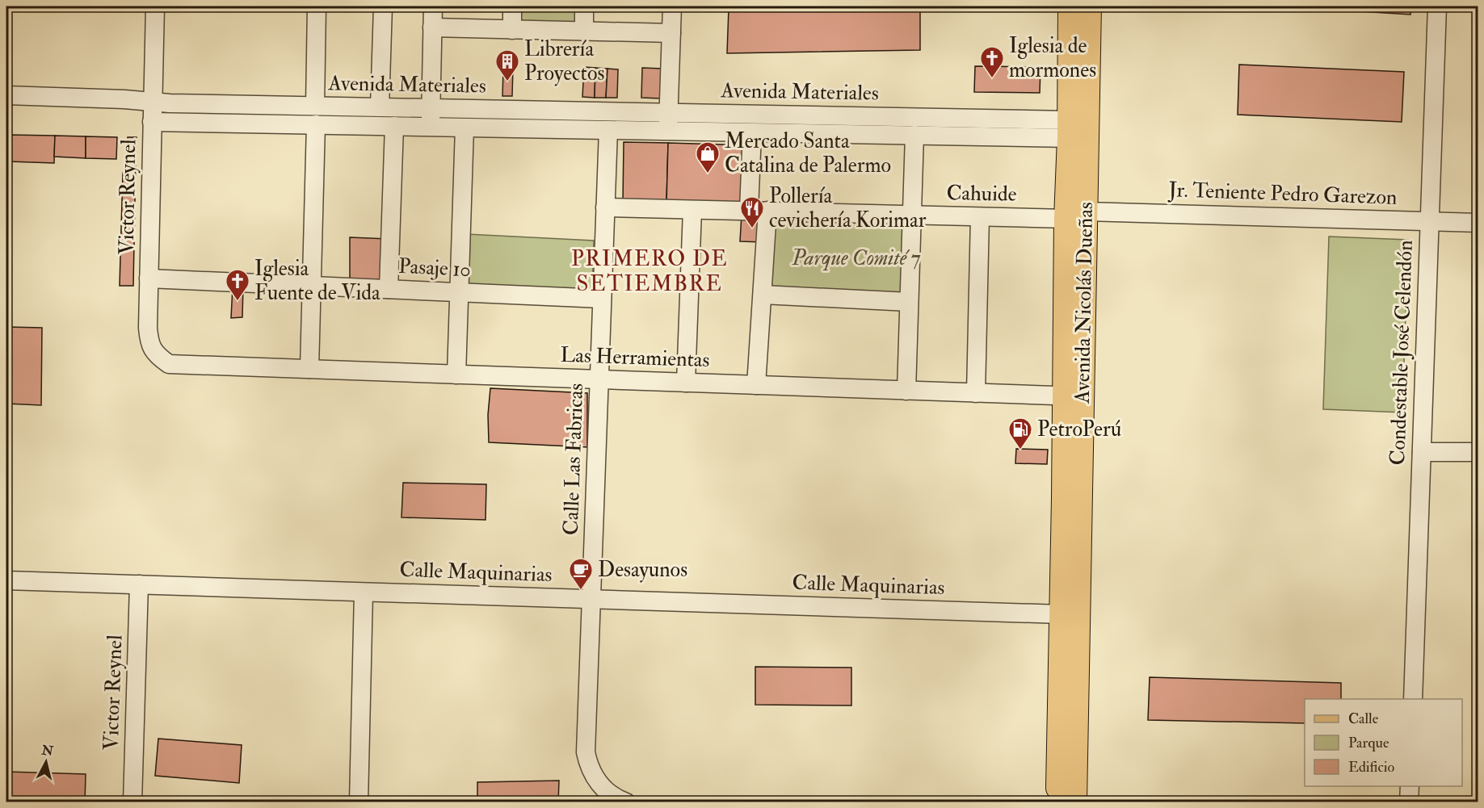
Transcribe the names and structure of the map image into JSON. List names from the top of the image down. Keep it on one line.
{"streets":{"main road":["Avenida Nicolás Dueñas"],"street":["Avenida Materiales","Cahuide","Jr. Teniente Pedro Garezon","Victor Reynel","Pasaje 10","Condestable José Celendón","Las Herramientas","Calle Las Fabricas","Calle Maquinarias"]},"crossings":[["Avenida Materiales","Victor Reynel"],["Avenida Materiales","Avenida Nicolás Dueñas"],["Avenida Materiales","Calle Las Fabricas"],["Cahuide","Jr. Teniente Pedro Garezon"],["Cahuide","Avenida Nicolás Dueñas"],["Cahuide","Calle Las Fabricas"],["Jr. Teniente Pedro Garezon","Avenida Nicolás Dueñas"],["Jr. Teniente Pedro Garezon","Condestable José Celendón"],["Victor Reynel","Pasaje 10"],["Victor Reynel","Las Herramientas"],["Victor Reynel","Calle Maquinarias"],["Pasaje 10","Calle Las Fabricas"],["Avenida Nicolás Dueñas","Las Herramientas"],["Avenida Nicolás Dueñas","Calle Maquinarias"],["Las Herramientas","Calle Las Fabricas"],["Calle Las Fabricas","Calle Maquinarias"]],"districts":["PRIMERO DE SETIEMBRE"],"parks":["Parque Comité 7"],"places":{"church":["Iglesia de mormones","Iglesia Fuente de Vida"],"building":["Librería Proyectos"],"shop":["Mercado Santa Catalina de Palermo"],"restaurant":["Pollería cevichería Korimar"],"fuel station":["PetroPerú"],"cafe":["Desayunos"]},"legend":["Calle","Parque","Edificio"],"north":"top"}
